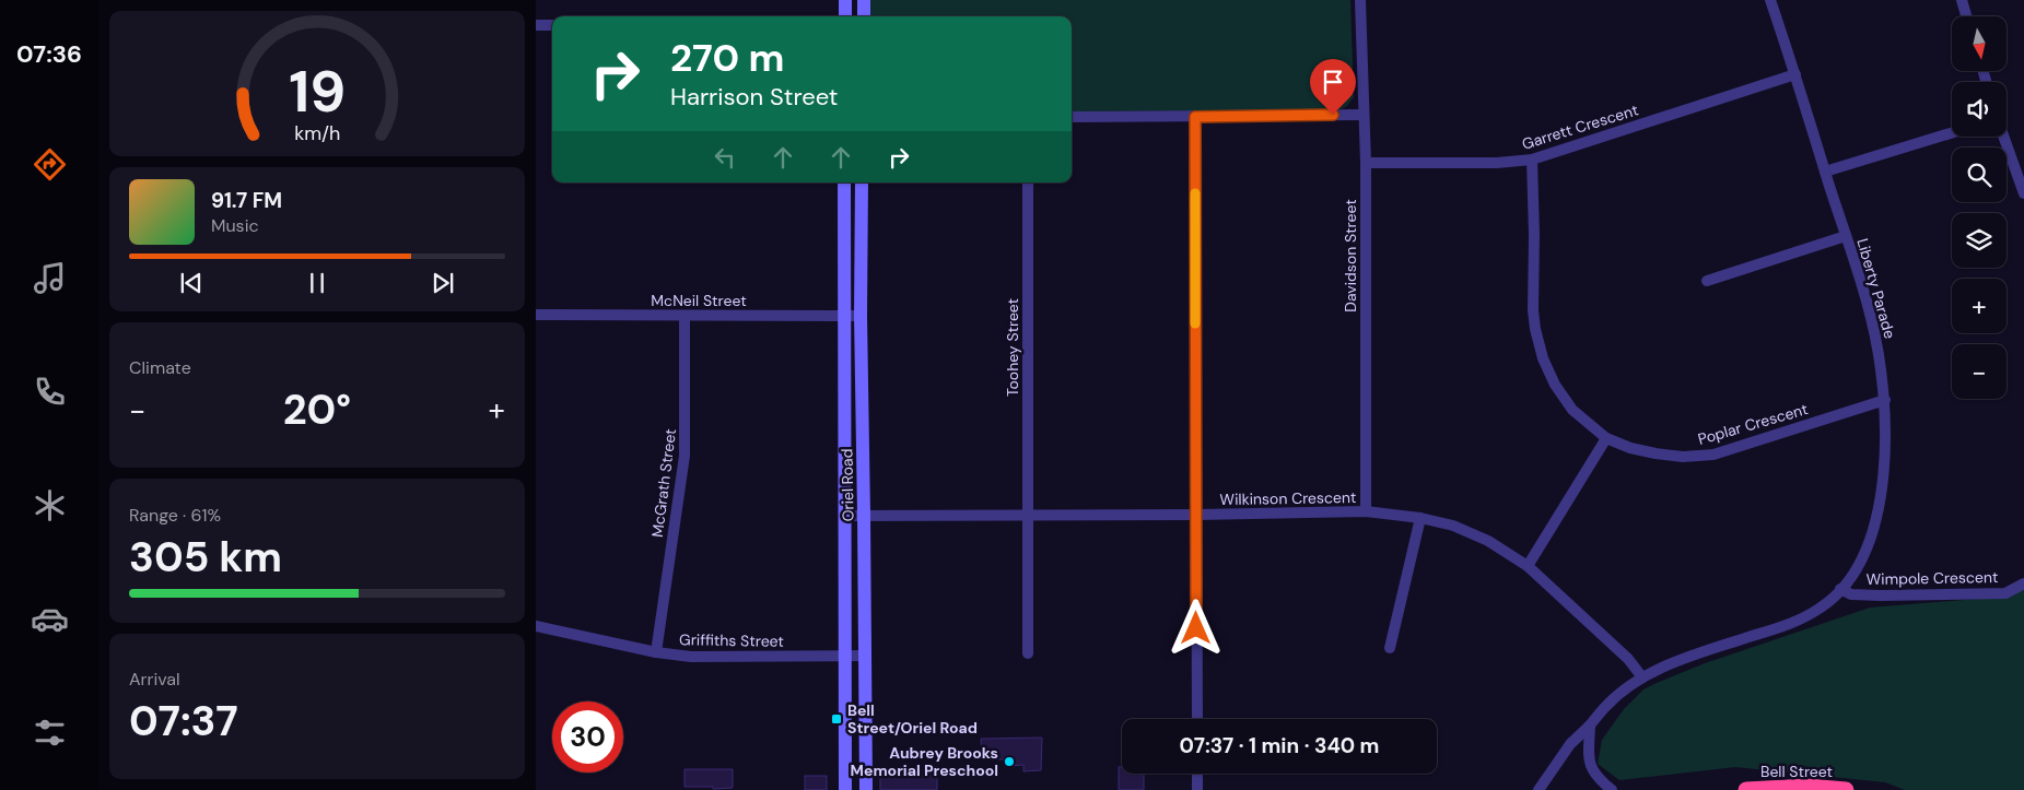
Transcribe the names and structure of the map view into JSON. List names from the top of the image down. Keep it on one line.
{"streets":{"highway":["Bell Street"],"main road":["Oriel Road"],"street":["Garrett Crescent","Davidson Street","Liberty Parade","McNeil Street","Toohey Street","Poplar Crescent","McGrath Street","Wilkinson Crescent","Wimpole Crescent","Griffiths Street"]},"crossings":[["Garrett Crescent","Davidson Street"],["Garrett Crescent","Liberty Parade"],["Garrett Crescent","Poplar Crescent"],["Davidson Street","Wilkinson Crescent"],["Liberty Parade","Poplar Crescent"],["Liberty Parade","Wilkinson Crescent"],["Liberty Parade","Wimpole Crescent"],["McNeil Street","McGrath Street"],["McNeil Street","Oriel Road"],["Toohey Street","Wilkinson Crescent"],["McGrath Street","Griffiths Street"],["Oriel Road","Wilkinson Crescent"],["Oriel Road","Griffiths Street"]],"places":{"transit":["Bell Street/Oriel Road"],"other":["Aubrey Brooks Memorial Preschool"]},"north":"bottom","page":{"tabs":"07:36","map_buttons":["+","−"],"turn":["270 m","Harrison Street"],"song":["91.7 FM","Music"],"tile":["Climate",["Range · 61%","305 km"],["Arrival","07:37"]],"heat":["−","20°","+"],"limit":"30","trip":"07:37 · 1 min · 340 m","gauge":["19","km/h"]}}
